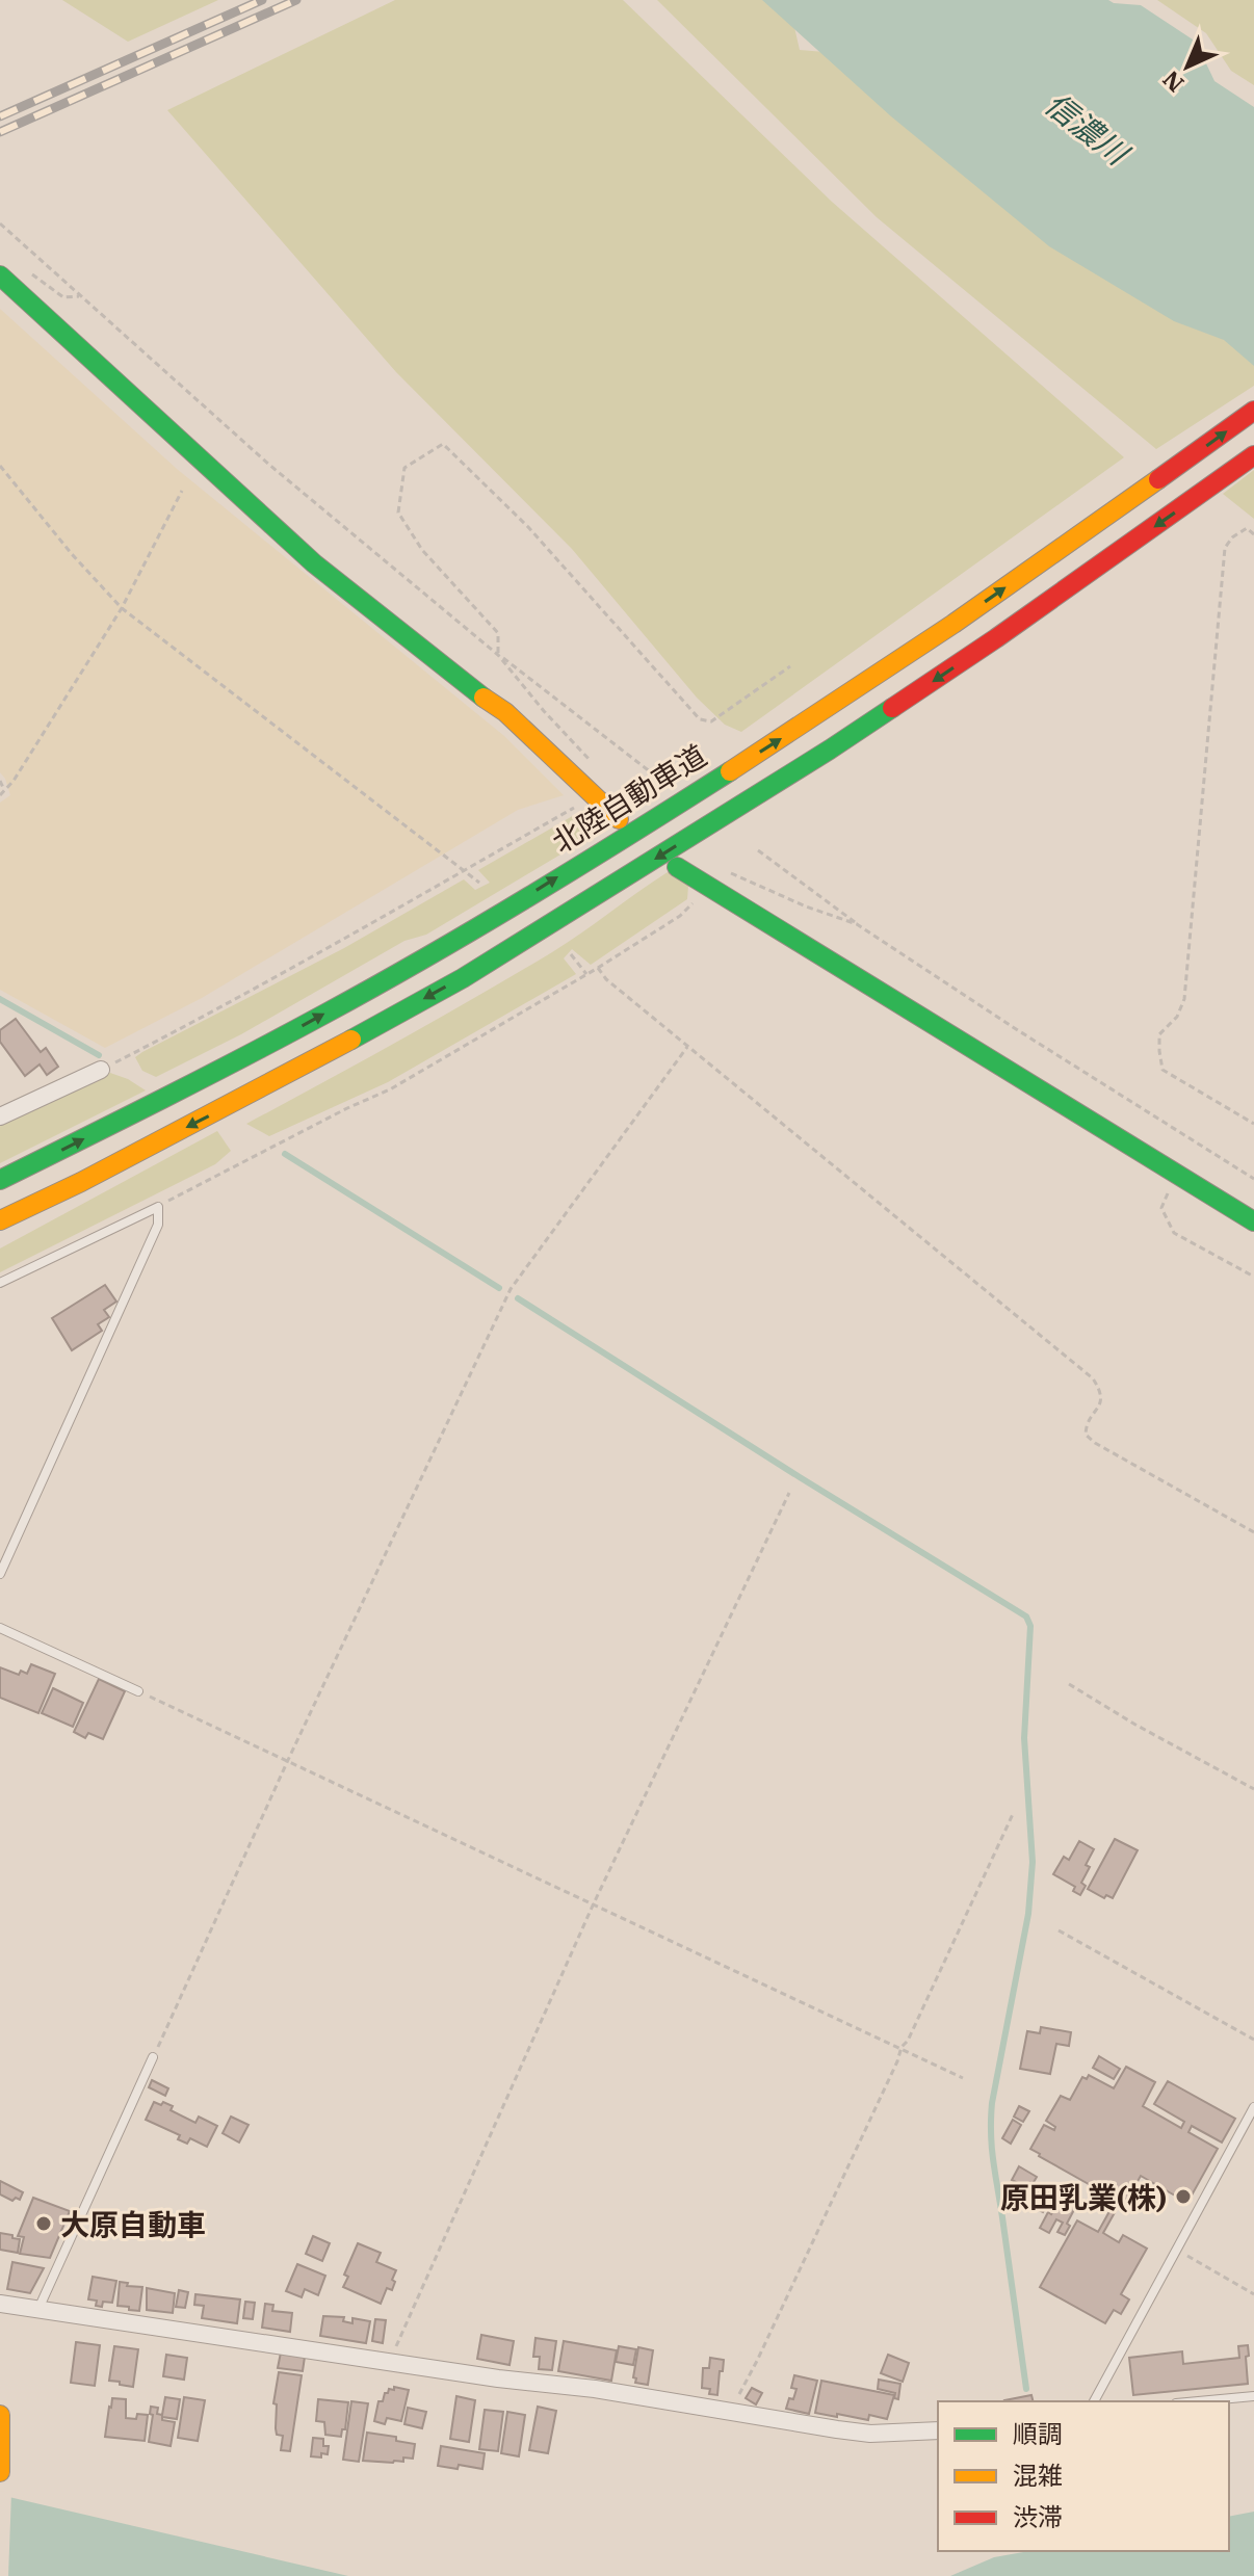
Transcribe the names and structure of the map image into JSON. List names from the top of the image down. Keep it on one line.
{"streets":{"main road":["北陸自動車道"]},"water":["信濃川"],"places":["原田乳業(株)","大原自動車"],"legend":["順調","混雑","渋滞"],"north":"bottom left"}
